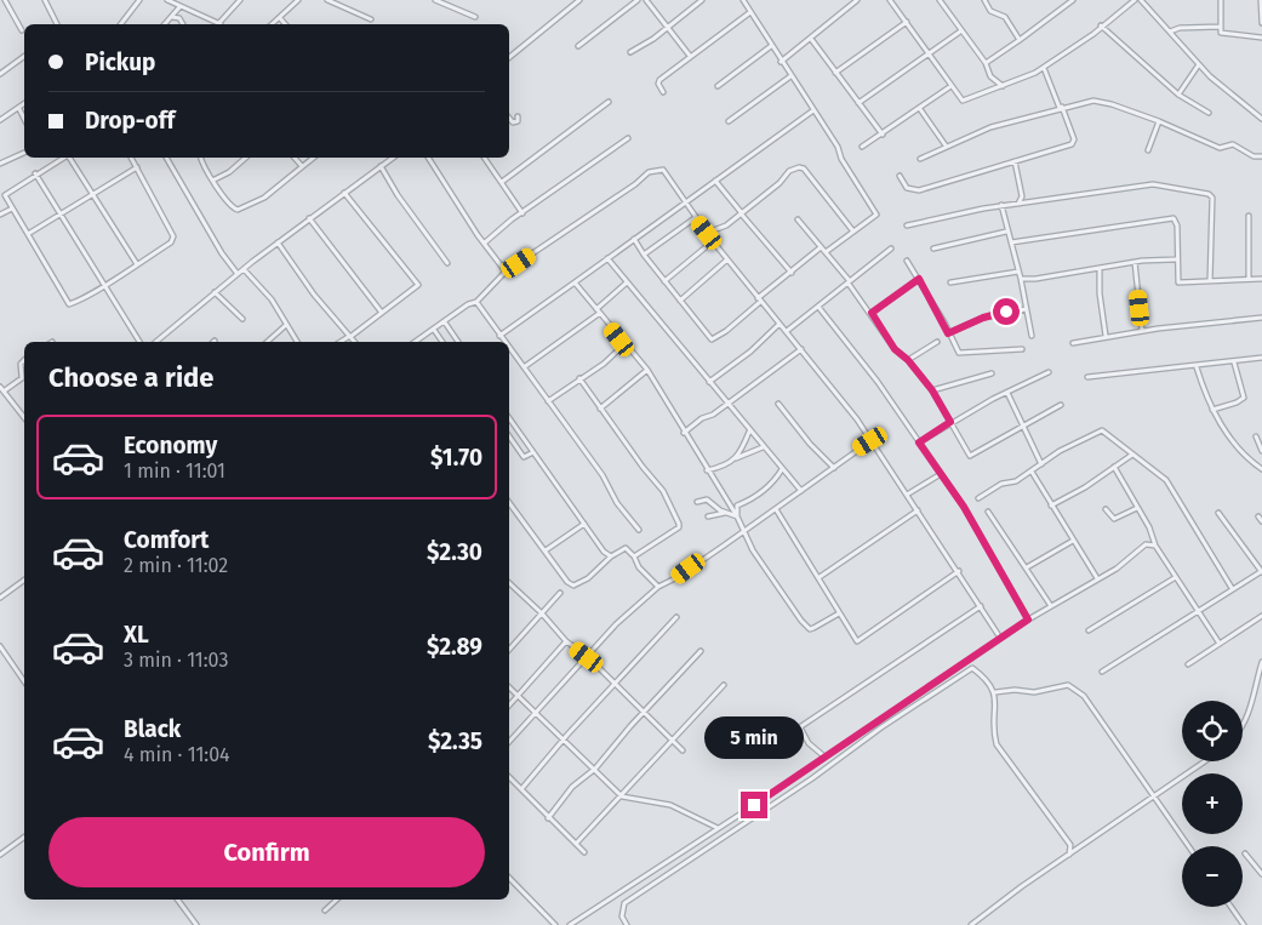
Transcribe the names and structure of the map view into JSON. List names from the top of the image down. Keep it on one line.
{"page":{"banner":["Pickup","Drop-off"],"heading":"Choose a ride","list":[{"name":"Economy","note":"1 min · 11:01","value":"$1.70"},{"name":"Comfort","note":"2 min · 11:02","value":"$2.30"},{"name":"XL","note":"3 min · 11:03","value":"$2.89"},{"name":"Black","note":"4 min · 11:04","value":"$2.35"}],"map_buttons":["+","−"],"bubble":"5 min","buttons":"Confirm"}}
